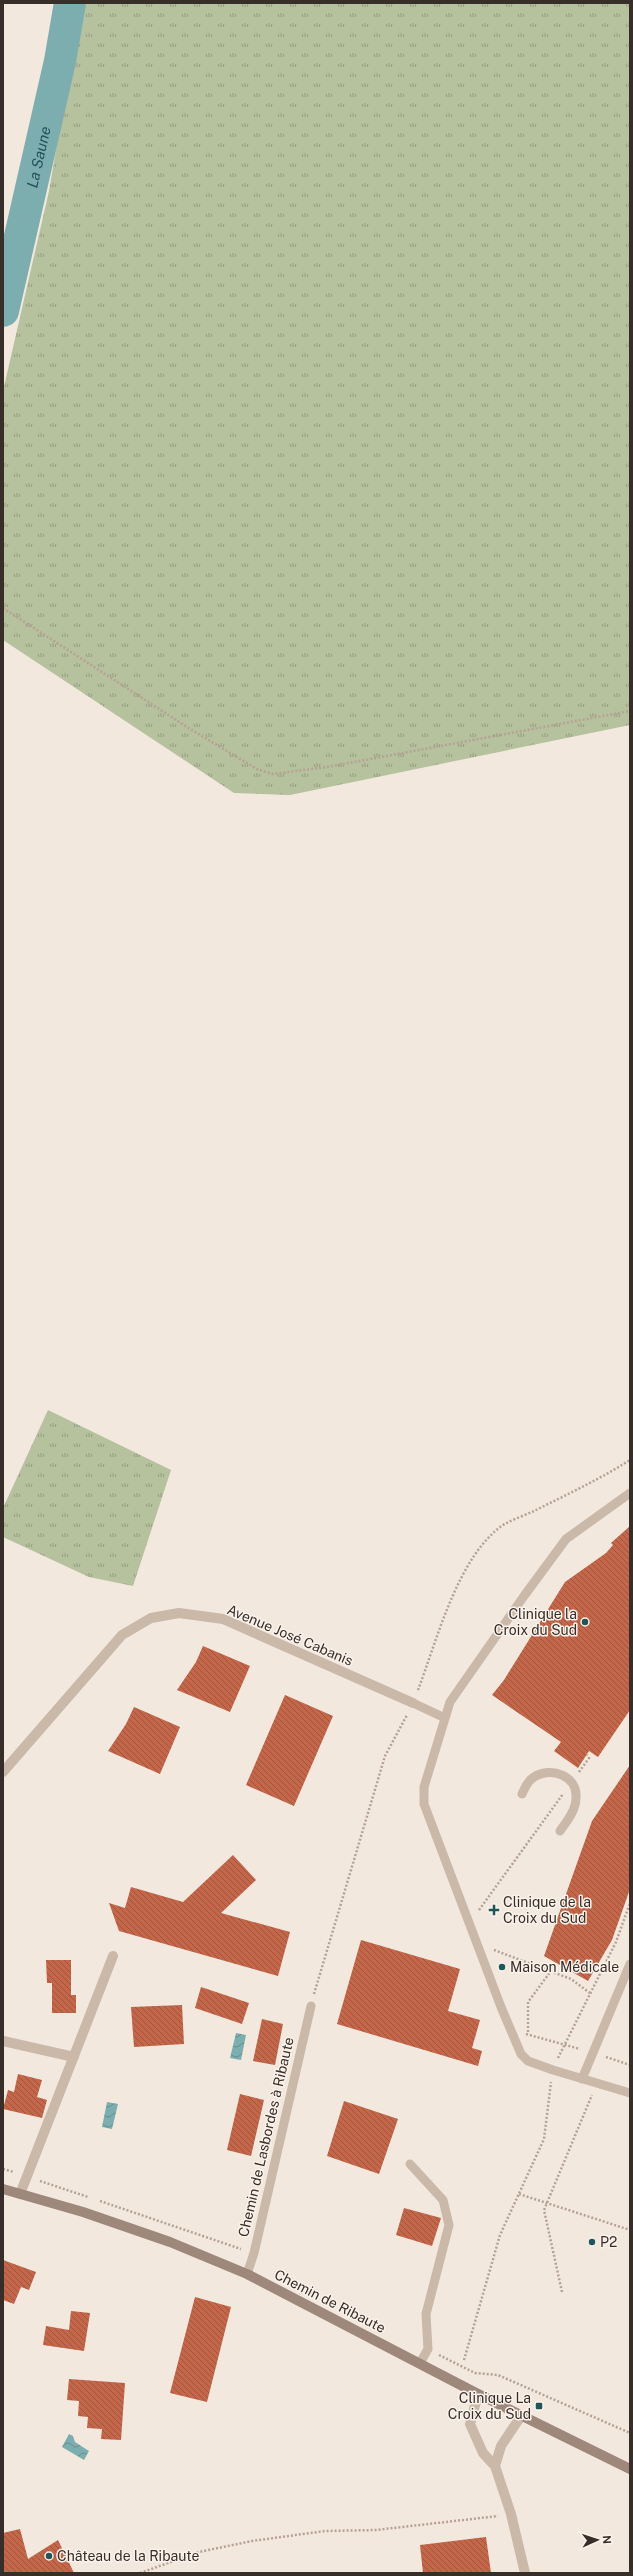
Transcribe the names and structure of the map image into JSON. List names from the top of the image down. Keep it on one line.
{"streets":{"main road":["Chemin de Ribaute"],"street":["Avenue José Cabanis"],"lane":["Chemin de Lasbordes à Ribaute"]},"crossings":[["Chemin de Lasbordes à Ribaute","Chemin de Ribaute"]],"water":["La Saune"],"places":{"other":["Clinique la Croix du Sud","Maison Médicale","P2","Château de la Ribaute"],"health":["Clinique de la Croix du Sud"],"transit":["Clinique La Croix du Sud"]},"north":"right"}
